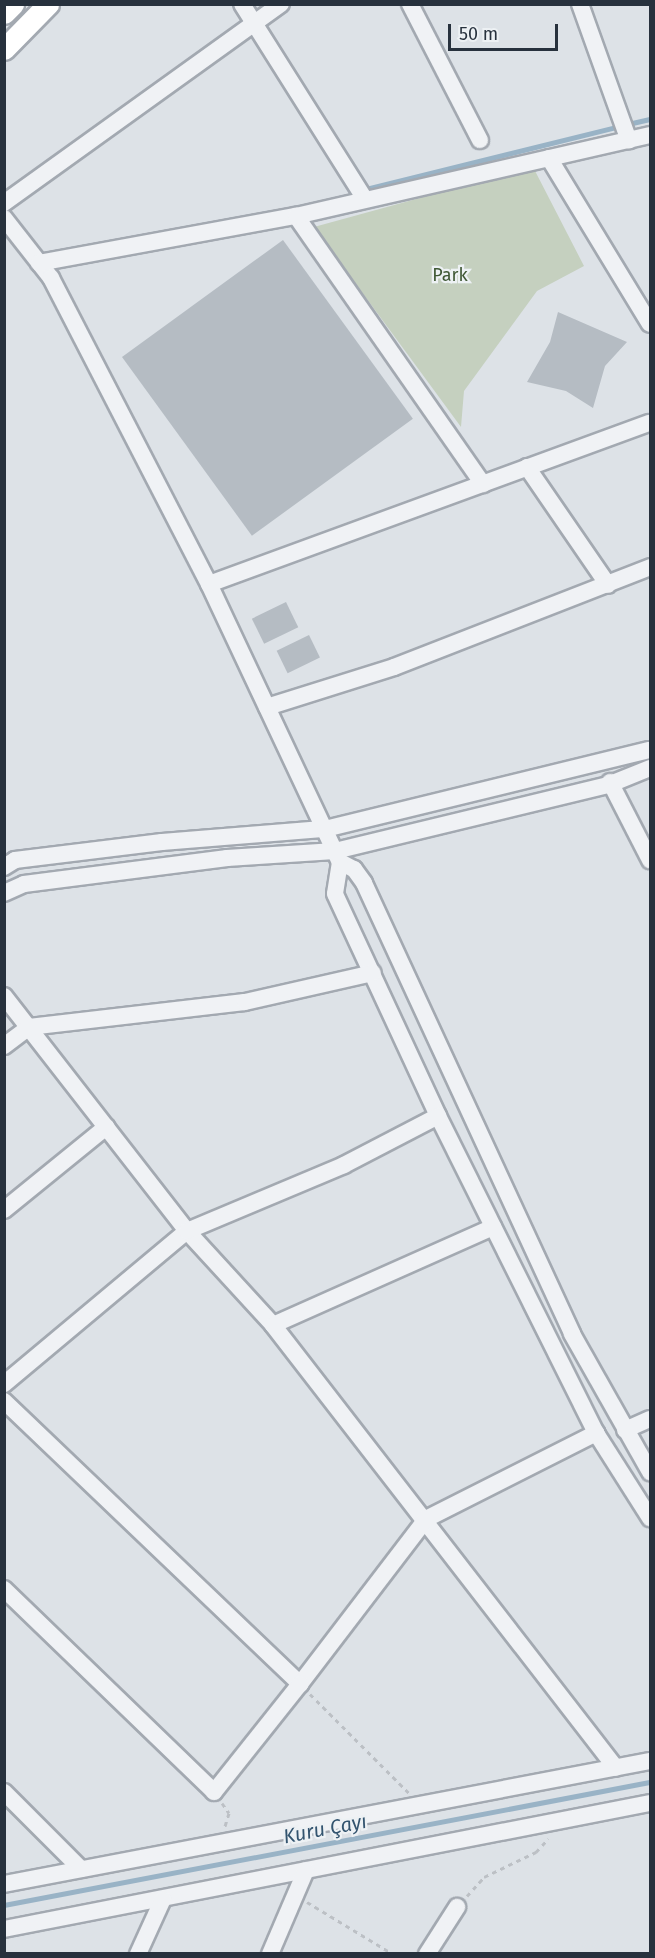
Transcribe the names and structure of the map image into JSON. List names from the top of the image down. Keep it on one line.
{"water":["Kuru Çayı"],"parks":["Park"],"scale_bar":"50 m"}
